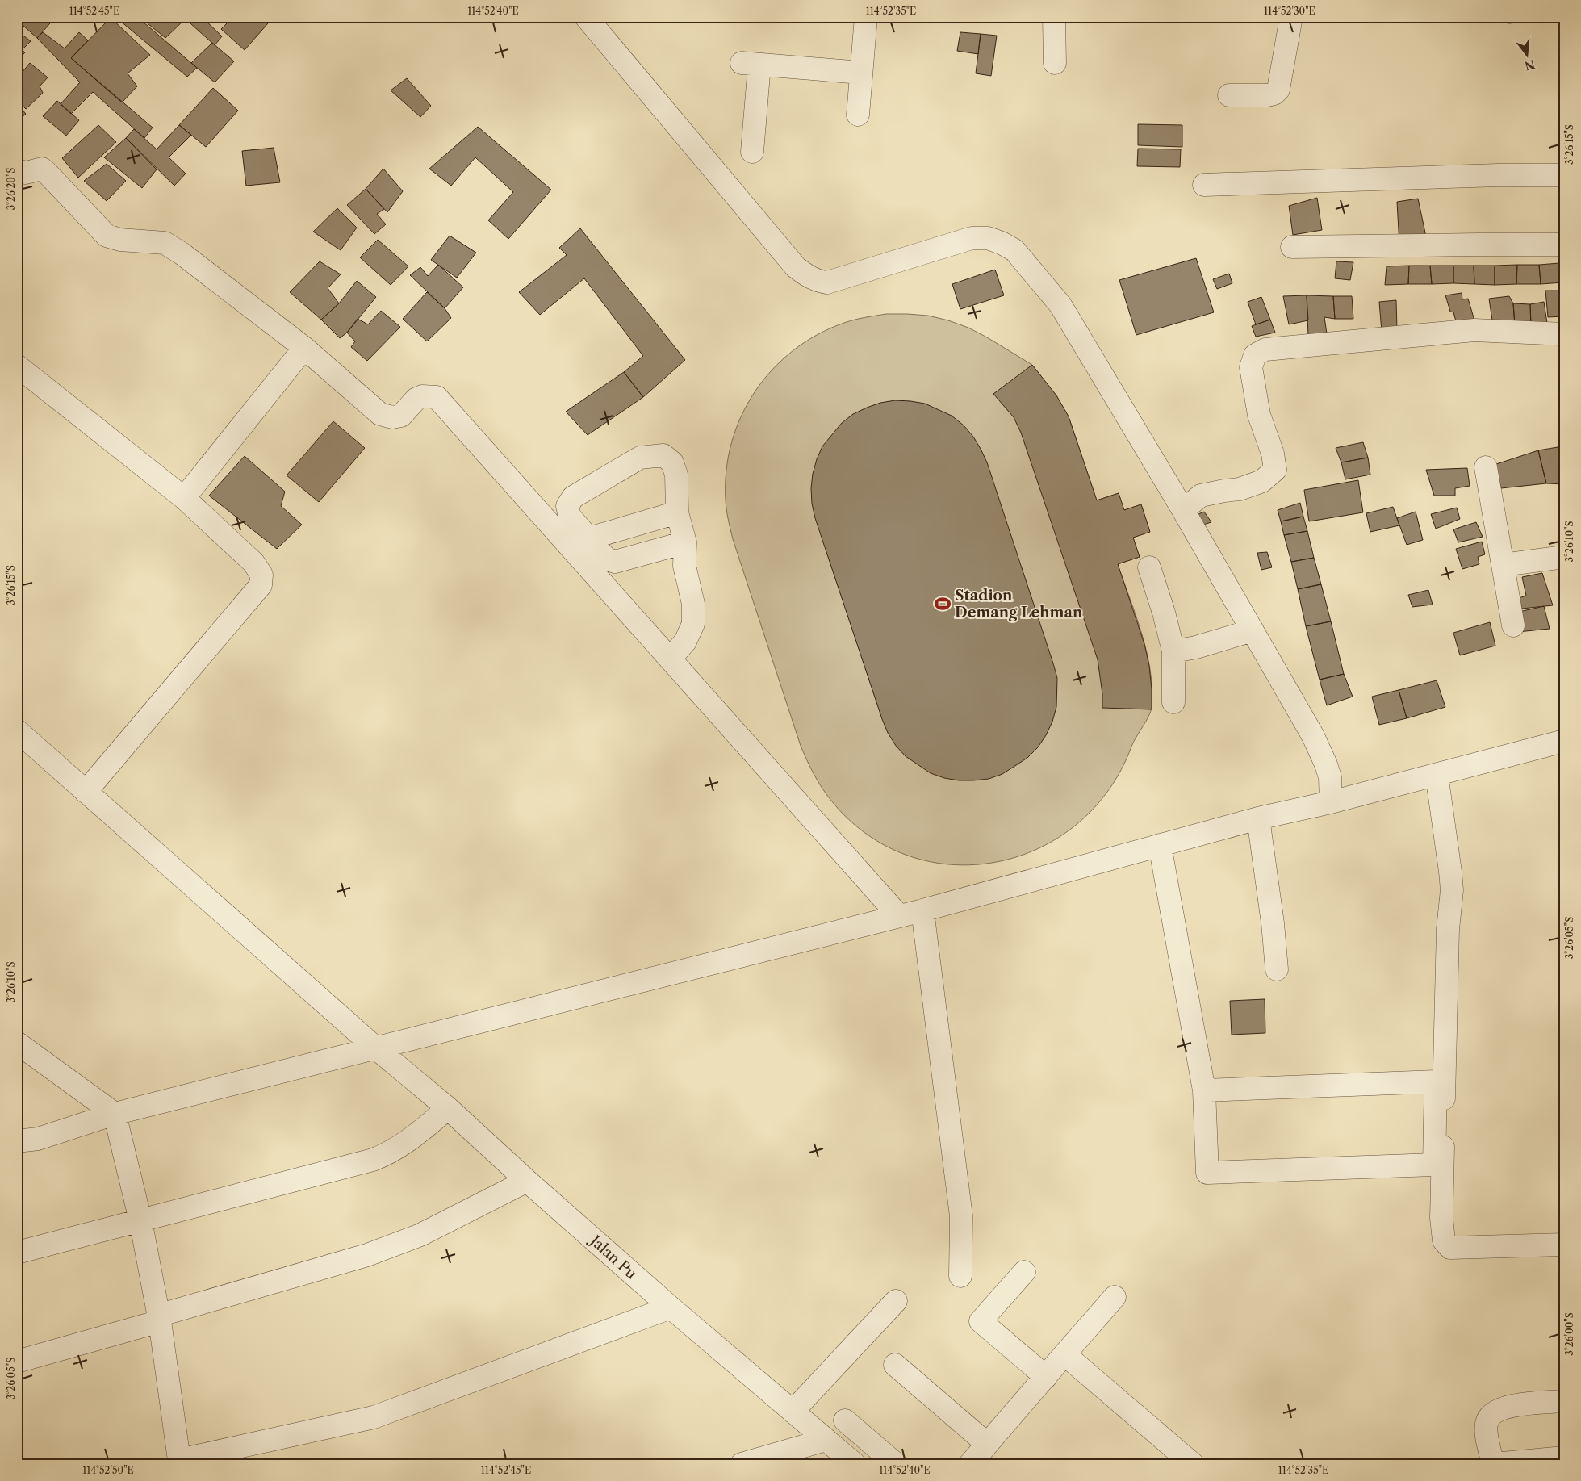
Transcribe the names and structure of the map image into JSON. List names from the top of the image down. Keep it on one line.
{"streets":{"street":["Jalan Pu"]},"places":{"sports":["Stadion Demang Lehman"]},"north":"bottom","coordinates":["114°52'45\"E","114°52'40\"E","114°52'35\"E","114°52'30\"E","3°26'15\"S","3°26'20\"S","3°26'10\"S","3°26'05\"S","3°26'00\"S","114°52'50\"E"]}
